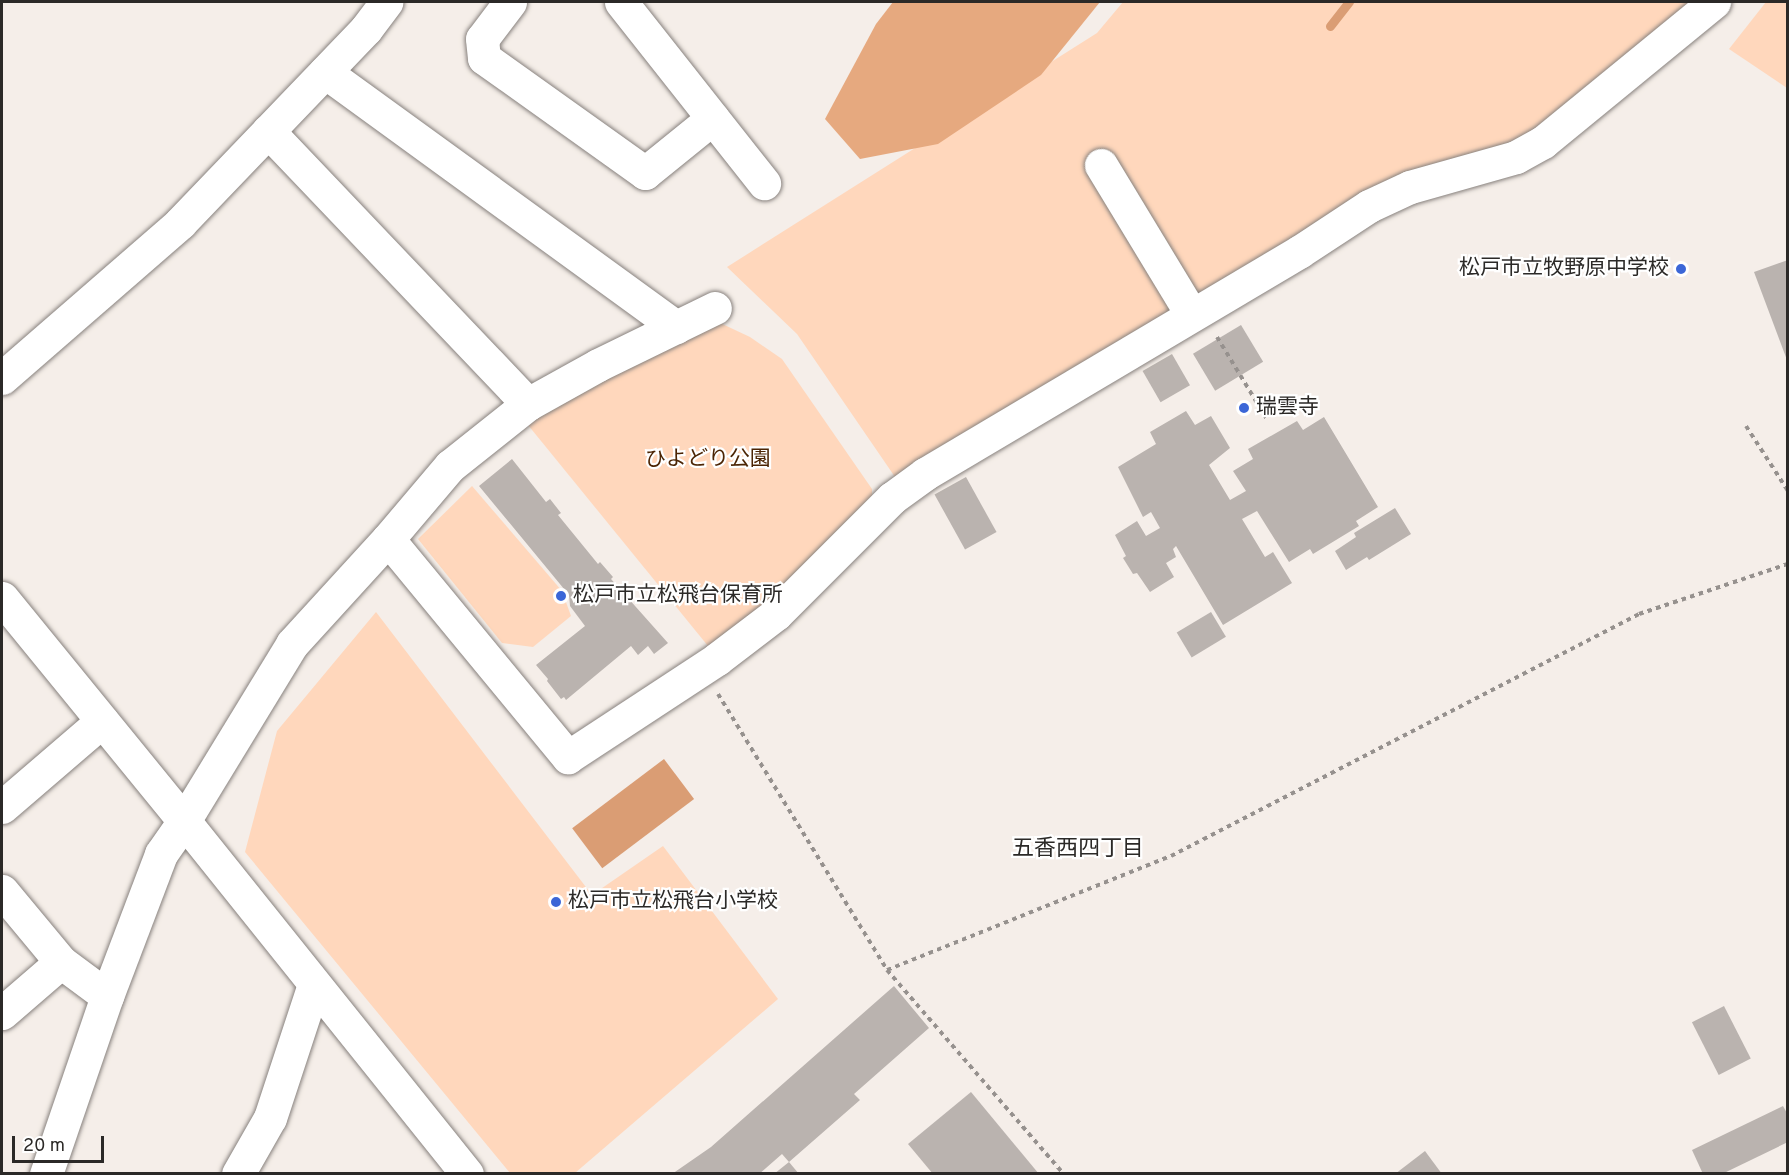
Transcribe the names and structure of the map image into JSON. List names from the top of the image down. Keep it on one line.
{"districts":["五香西四丁目"],"parks":["ひよどり公園"],"places":["松戸市立牧野原中学校","瑞雲寺","松戸市立松飛台保育所","松戸市立松飛台小学校"],"scale_bar":"20 m"}
